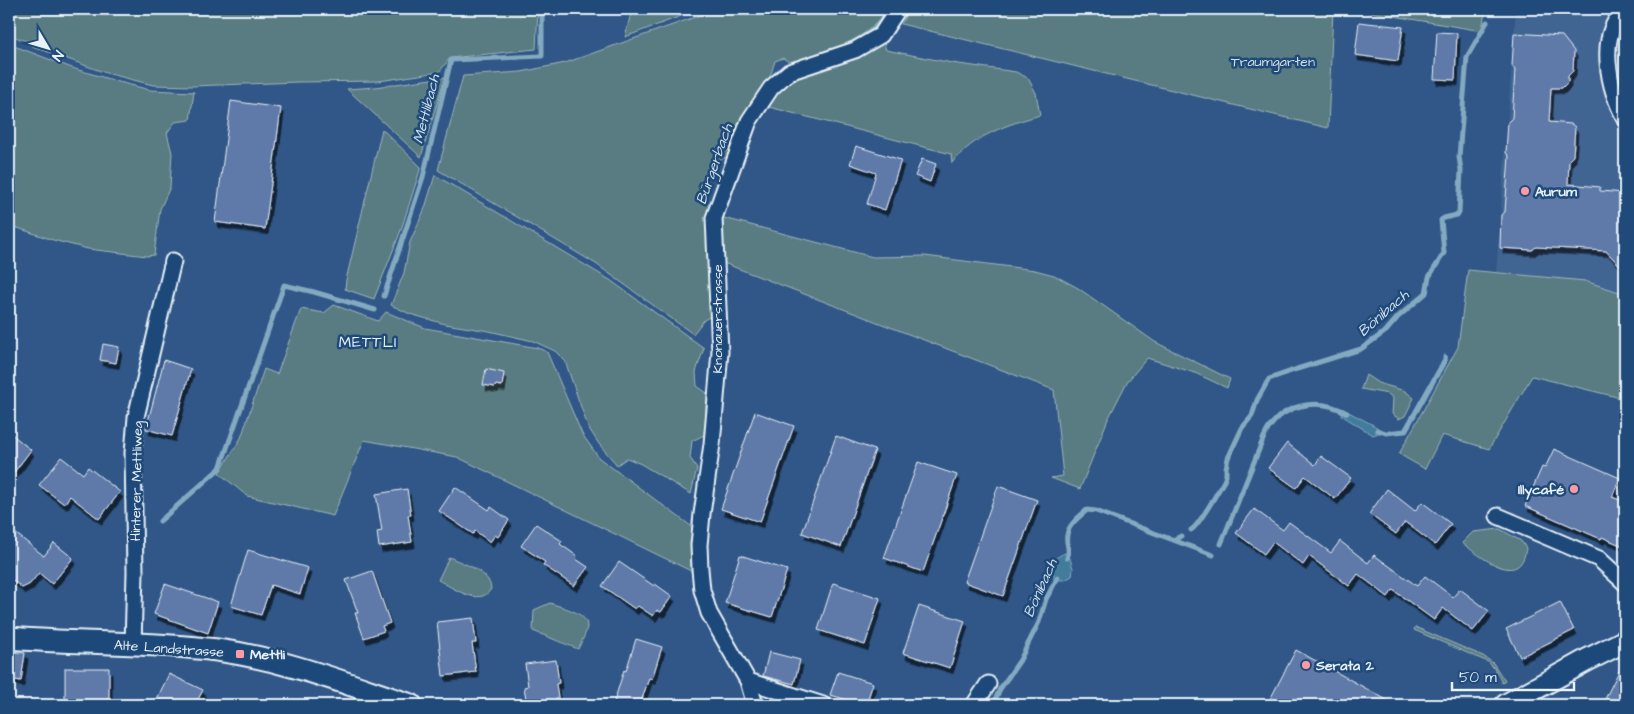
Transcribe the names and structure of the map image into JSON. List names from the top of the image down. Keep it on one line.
{"streets":{"main road":["Alte Landstrasse"],"street":["Knonauerstrasse","Hinterer Mettliweg"]},"crossings":[["Hinterer Mettliweg","Alte Landstrasse"]],"districts":["METTLI"],"water":["Mettlibach","Bürgerbach","Bönibach"],"parks":["Traumgarten"],"places":{"other":["Aurum","Illycafé","Serata 2"],"transit":["Mettli"]},"scale_bar":"50 m","north":"bottom right"}
